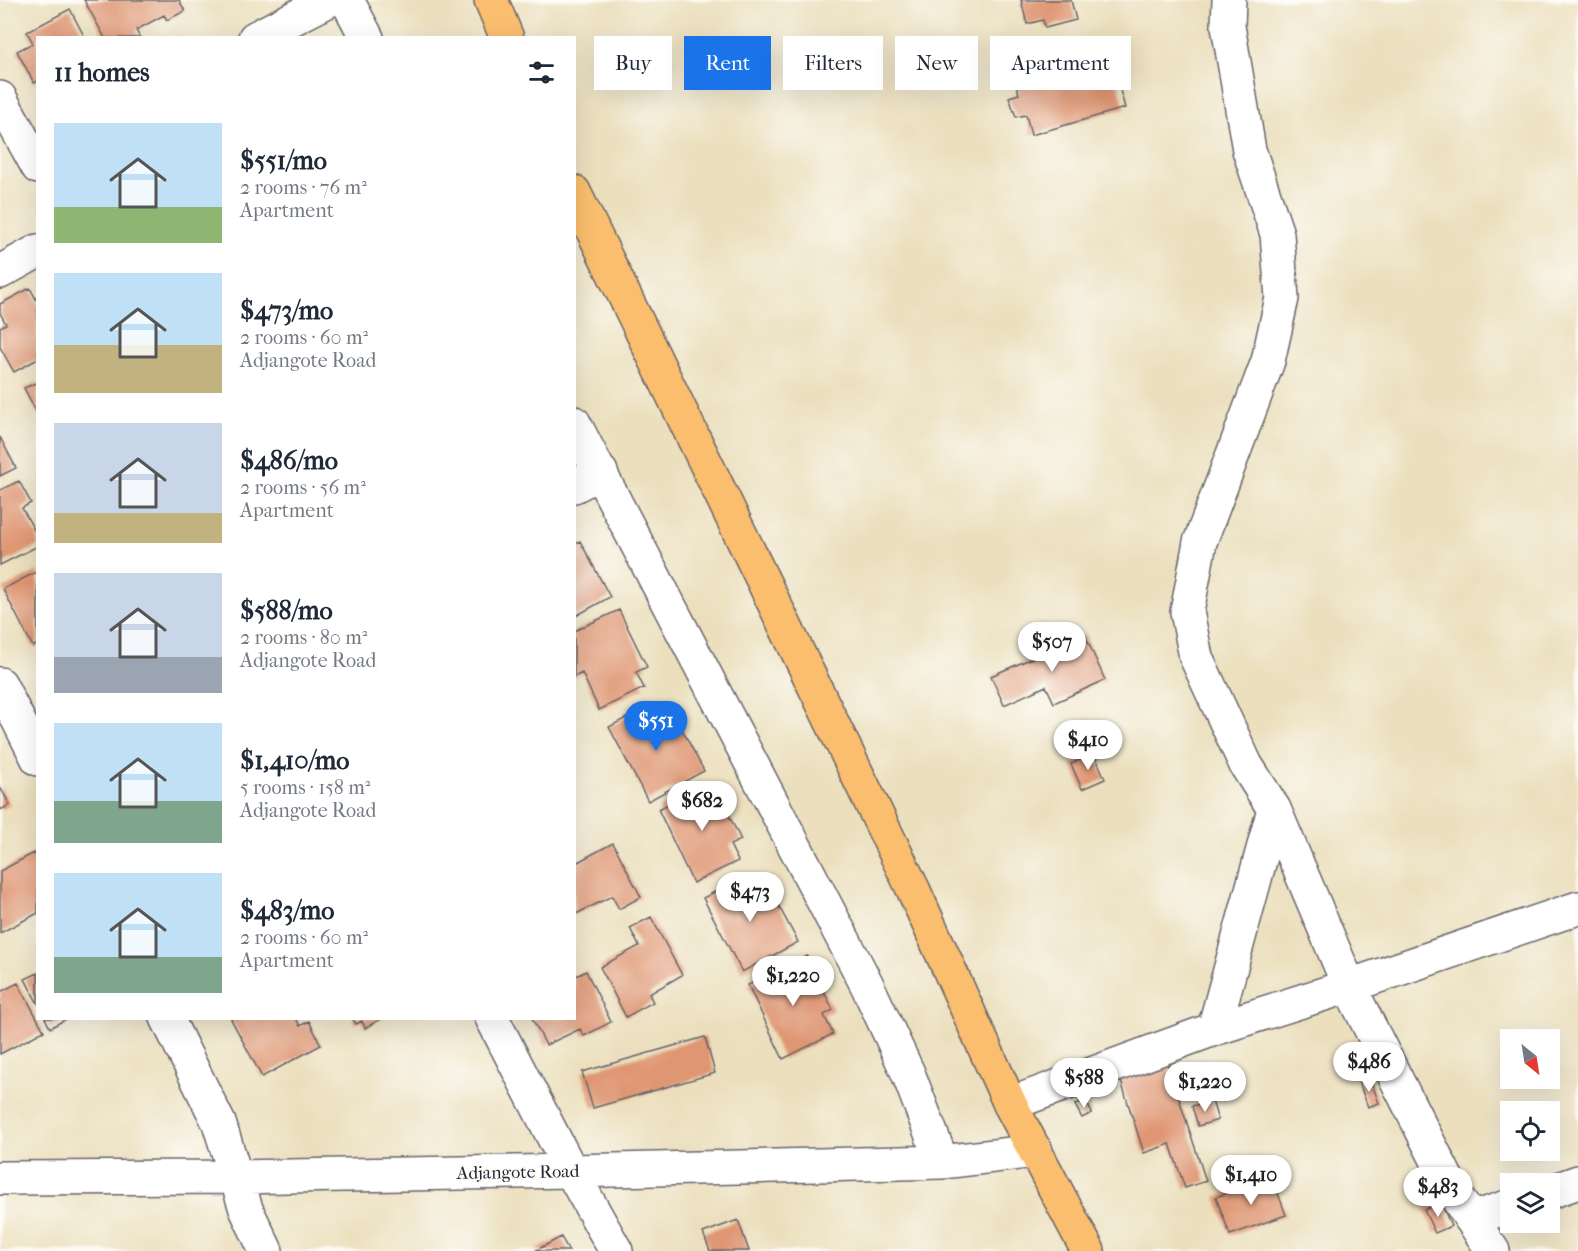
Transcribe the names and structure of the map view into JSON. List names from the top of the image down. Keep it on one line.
{"streets":{"street":["Adjangote Road"]},"north":"bottom right","page":{"chip":["Buy","Rent","Filters","New","Apartment"],"heading":"11 homes","list":[{"name":"$551/mo","note":"2 rooms · 76 m² · Apartment"},{"name":"$473/mo","note":"2 rooms · 60 m² · Adjangote Road"},{"name":"$486/mo","note":"2 rooms · 56 m² · Apartment"},{"name":"$588/mo","note":"2 rooms · 80 m² · Adjangote Road"},{"name":"$1,410/mo","note":"5 rooms · 158 m² · Adjangote Road"},{"name":"$483/mo","note":"2 rooms · 60 m² · Apartment"}],"price":["$507","$551","$410","$682","$473","$1,220","$486","$588","$1,220","$1,410","$483"]}}
